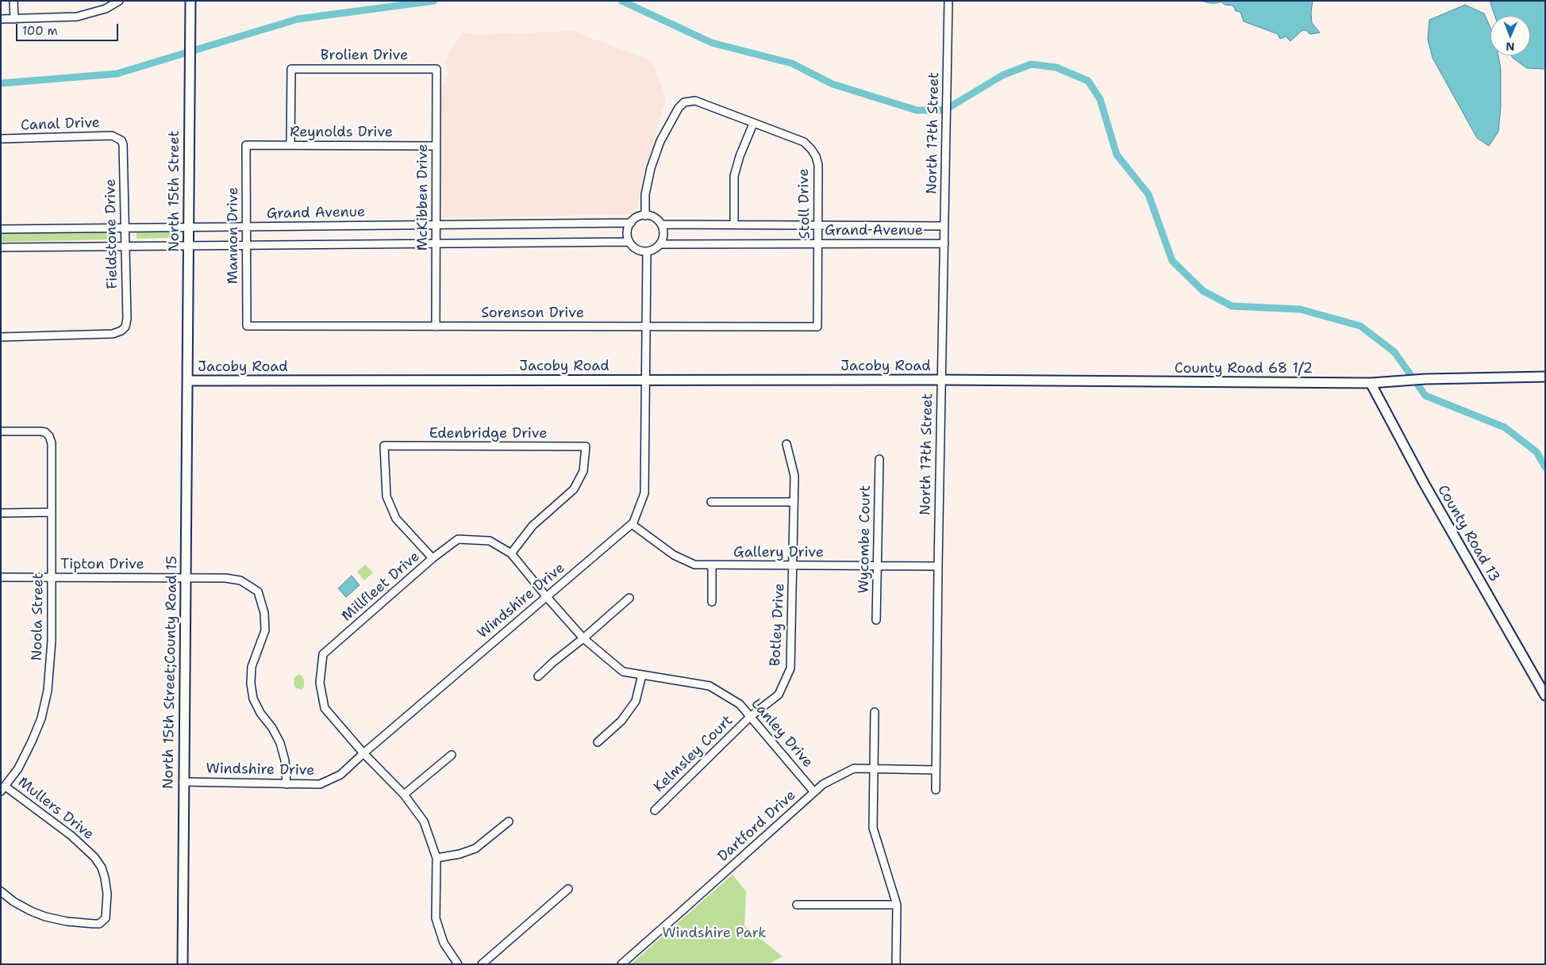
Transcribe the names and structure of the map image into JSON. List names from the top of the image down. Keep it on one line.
{"streets":{"street":["Brolien Drive","Canal Drive","Reynolds Drive","North 17th Street","North 15th Street","McKibben Drive","Stoll Drive","Grand Avenue","Fieldstone Drive","Mannon Drive","Sorenson Drive","Jacoby Road","County Road 68 1/2","Edenbridge Drive","County Road 13","Wycombe Court","Gallery Drive","Tipton Drive","Millfleet Drive","Windshire Drive","Noola Street","Botley Drive","North 15th Street;County Road 15","Lanley Drive","Kelmsley Court","Mullers Drive","Dartford Drive"]},"crossings":[["Brolien Drive","Reynolds Drive"],["Brolien Drive","McKibben Drive"],["Canal Drive","Fieldstone Drive"],["Reynolds Drive","McKibben Drive"],["Reynolds Drive","Mannon Drive"],["North 17th Street","Grand Avenue"],["North 17th Street","Jacoby Road"],["North 17th Street","County Road 68 1/2"],["North 17th Street","Gallery Drive"],["North 17th Street","Dartford Drive"],["North 15th Street","Grand Avenue"],["North 15th Street","Jacoby Road"],["North 15th Street","North 15th Street;County Road 15"],["McKibben Drive","Grand Avenue"],["McKibben Drive","Sorenson Drive"],["Stoll Drive","Grand Avenue"],["Stoll Drive","Sorenson Drive"],["Stoll Drive","Windshire Drive"],["Grand Avenue","Fieldstone Drive"],["Grand Avenue","Mannon Drive"],["Grand Avenue","Windshire Drive"],["Mannon Drive","Sorenson Drive"],["Sorenson Drive","Windshire Drive"],["Jacoby Road","County Road 68 1/2"],["Jacoby Road","Windshire Drive"],["Jacoby Road","North 15th Street;County Road 15"],["County Road 68 1/2","County Road 13"],["Edenbridge Drive","Millfleet Drive"],["Wycombe Court","Gallery Drive"],["Gallery Drive","Windshire Drive"],["Gallery Drive","Botley Drive"],["Tipton Drive","Windshire Drive"],["Tipton Drive","Noola Street"],["Tipton Drive","North 15th Street;County Road 15"],["Millfleet Drive","Windshire Drive"],["Millfleet Drive","Lanley Drive"],["Windshire Drive","North 15th Street;County Road 15"],["Windshire Drive","Lanley Drive"],["Noola Street","Mullers Drive"],["Botley Drive","Lanley Drive"],["Botley Drive","Kelmsley Court"],["Lanley Drive","Kelmsley Court"],["Lanley Drive","Dartford Drive"]],"parks":["Windshire Park"],"scale_bar":"100 m","north":"bottom"}
